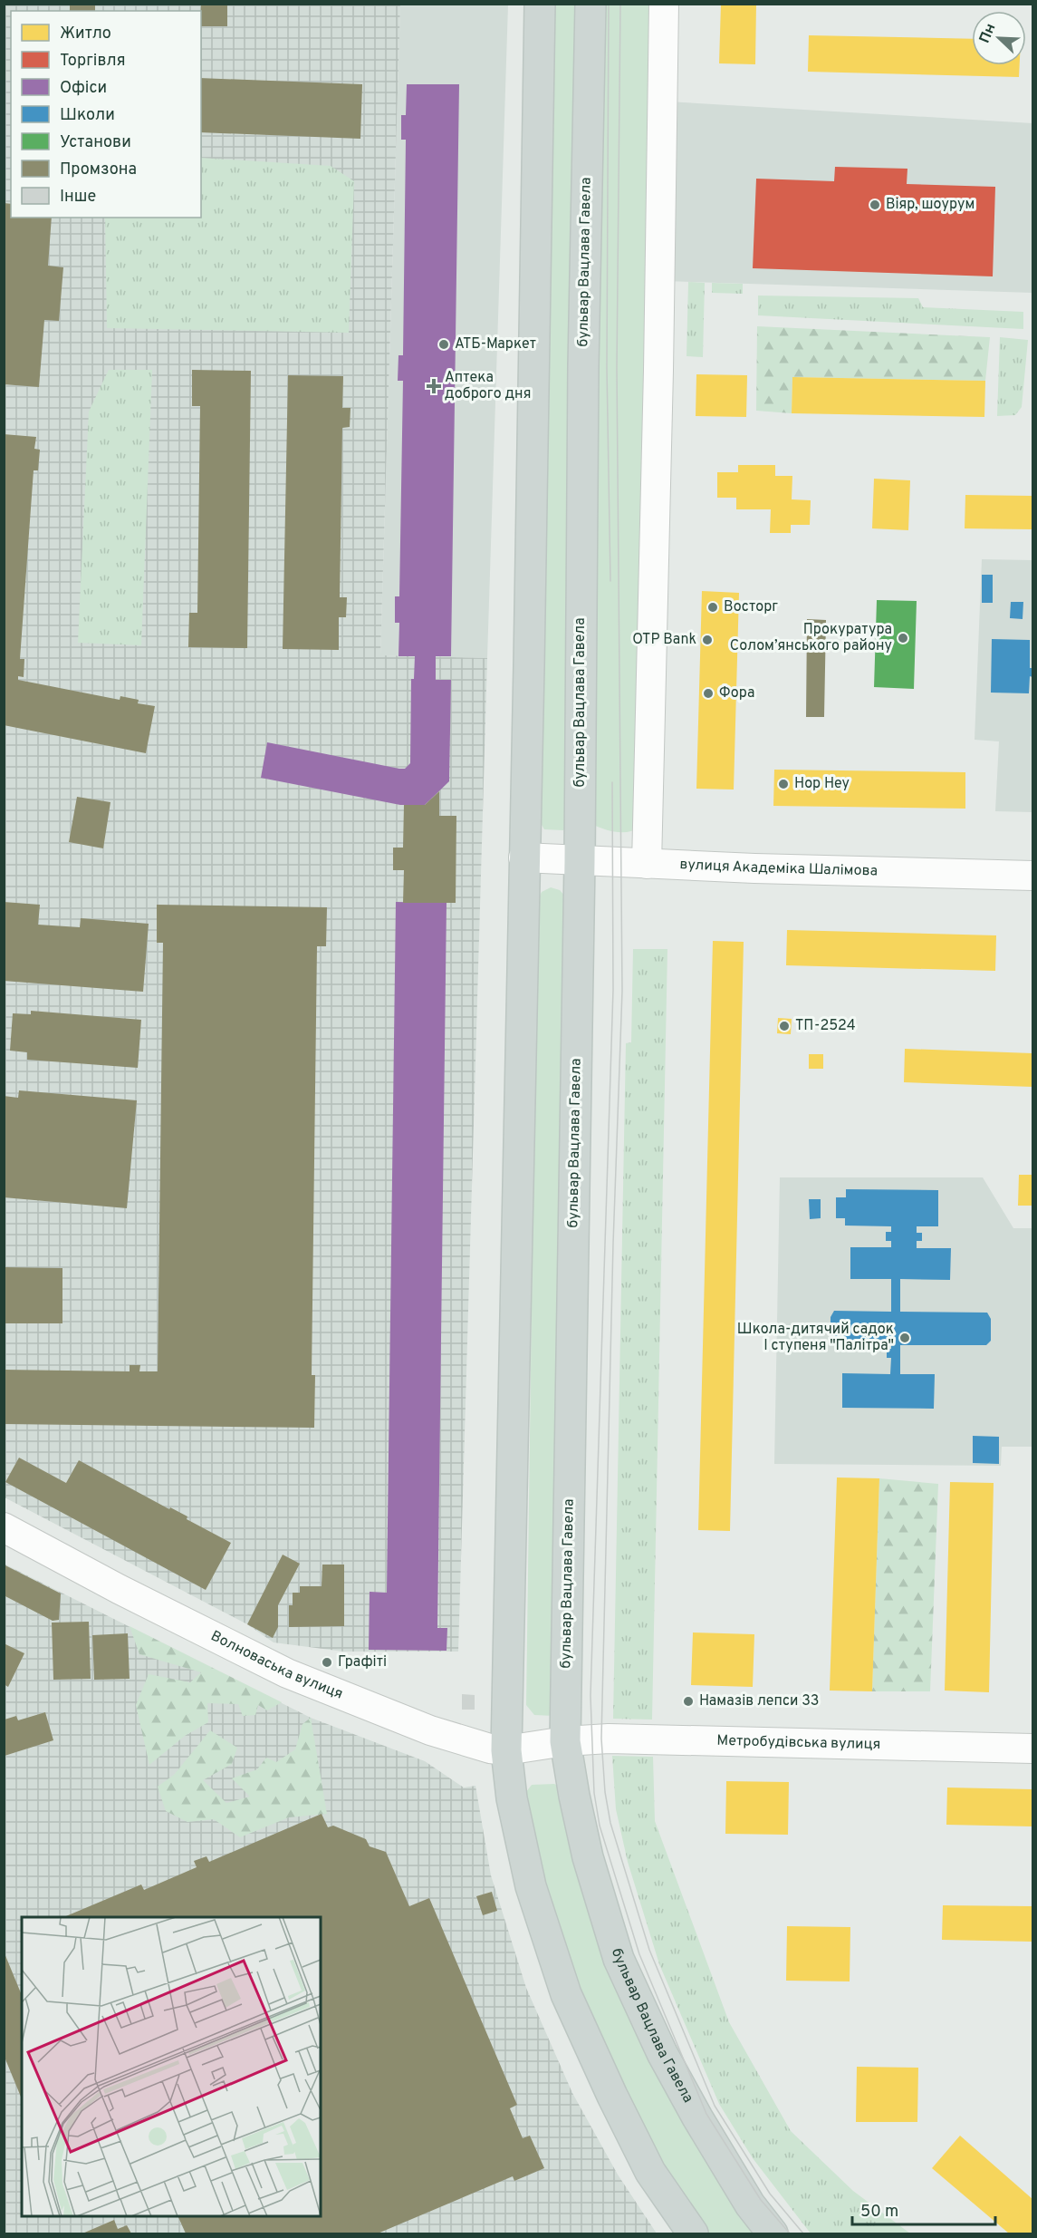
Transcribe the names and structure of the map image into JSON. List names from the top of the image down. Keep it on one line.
{"streets":{"main road":["бульвар Вацлава Гавела"],"street":["вулиця Академіка Шалімова","Волноваська вулиця","Метробудівська вулиця"]},"crossings":[["бульвар Вацлава Гавела","вулиця Академіка Шалімова"],["бульвар Вацлава Гавела","Волноваська вулиця"],["бульвар Вацлава Гавела","Метробудівська вулиця"],["Волноваська вулиця","Метробудівська вулиця"]],"places":{"other":["Віяр, шоурум","АТБ-Маркет","Восторг","Прокуратура Солом’янського району","OTP Bank","Фора","Hop Hey","ТП-2524","Школа-дитячий садок І ступеня \"Палітра\"","Графіті","Намазів лепси 33"],"health":["Аптека доброго дня"]},"legend":["Житло","Торгівля","Офіси","Школи","Установи","Промзона","Інше"],"scale_bar":"50 m","north":"top left"}
